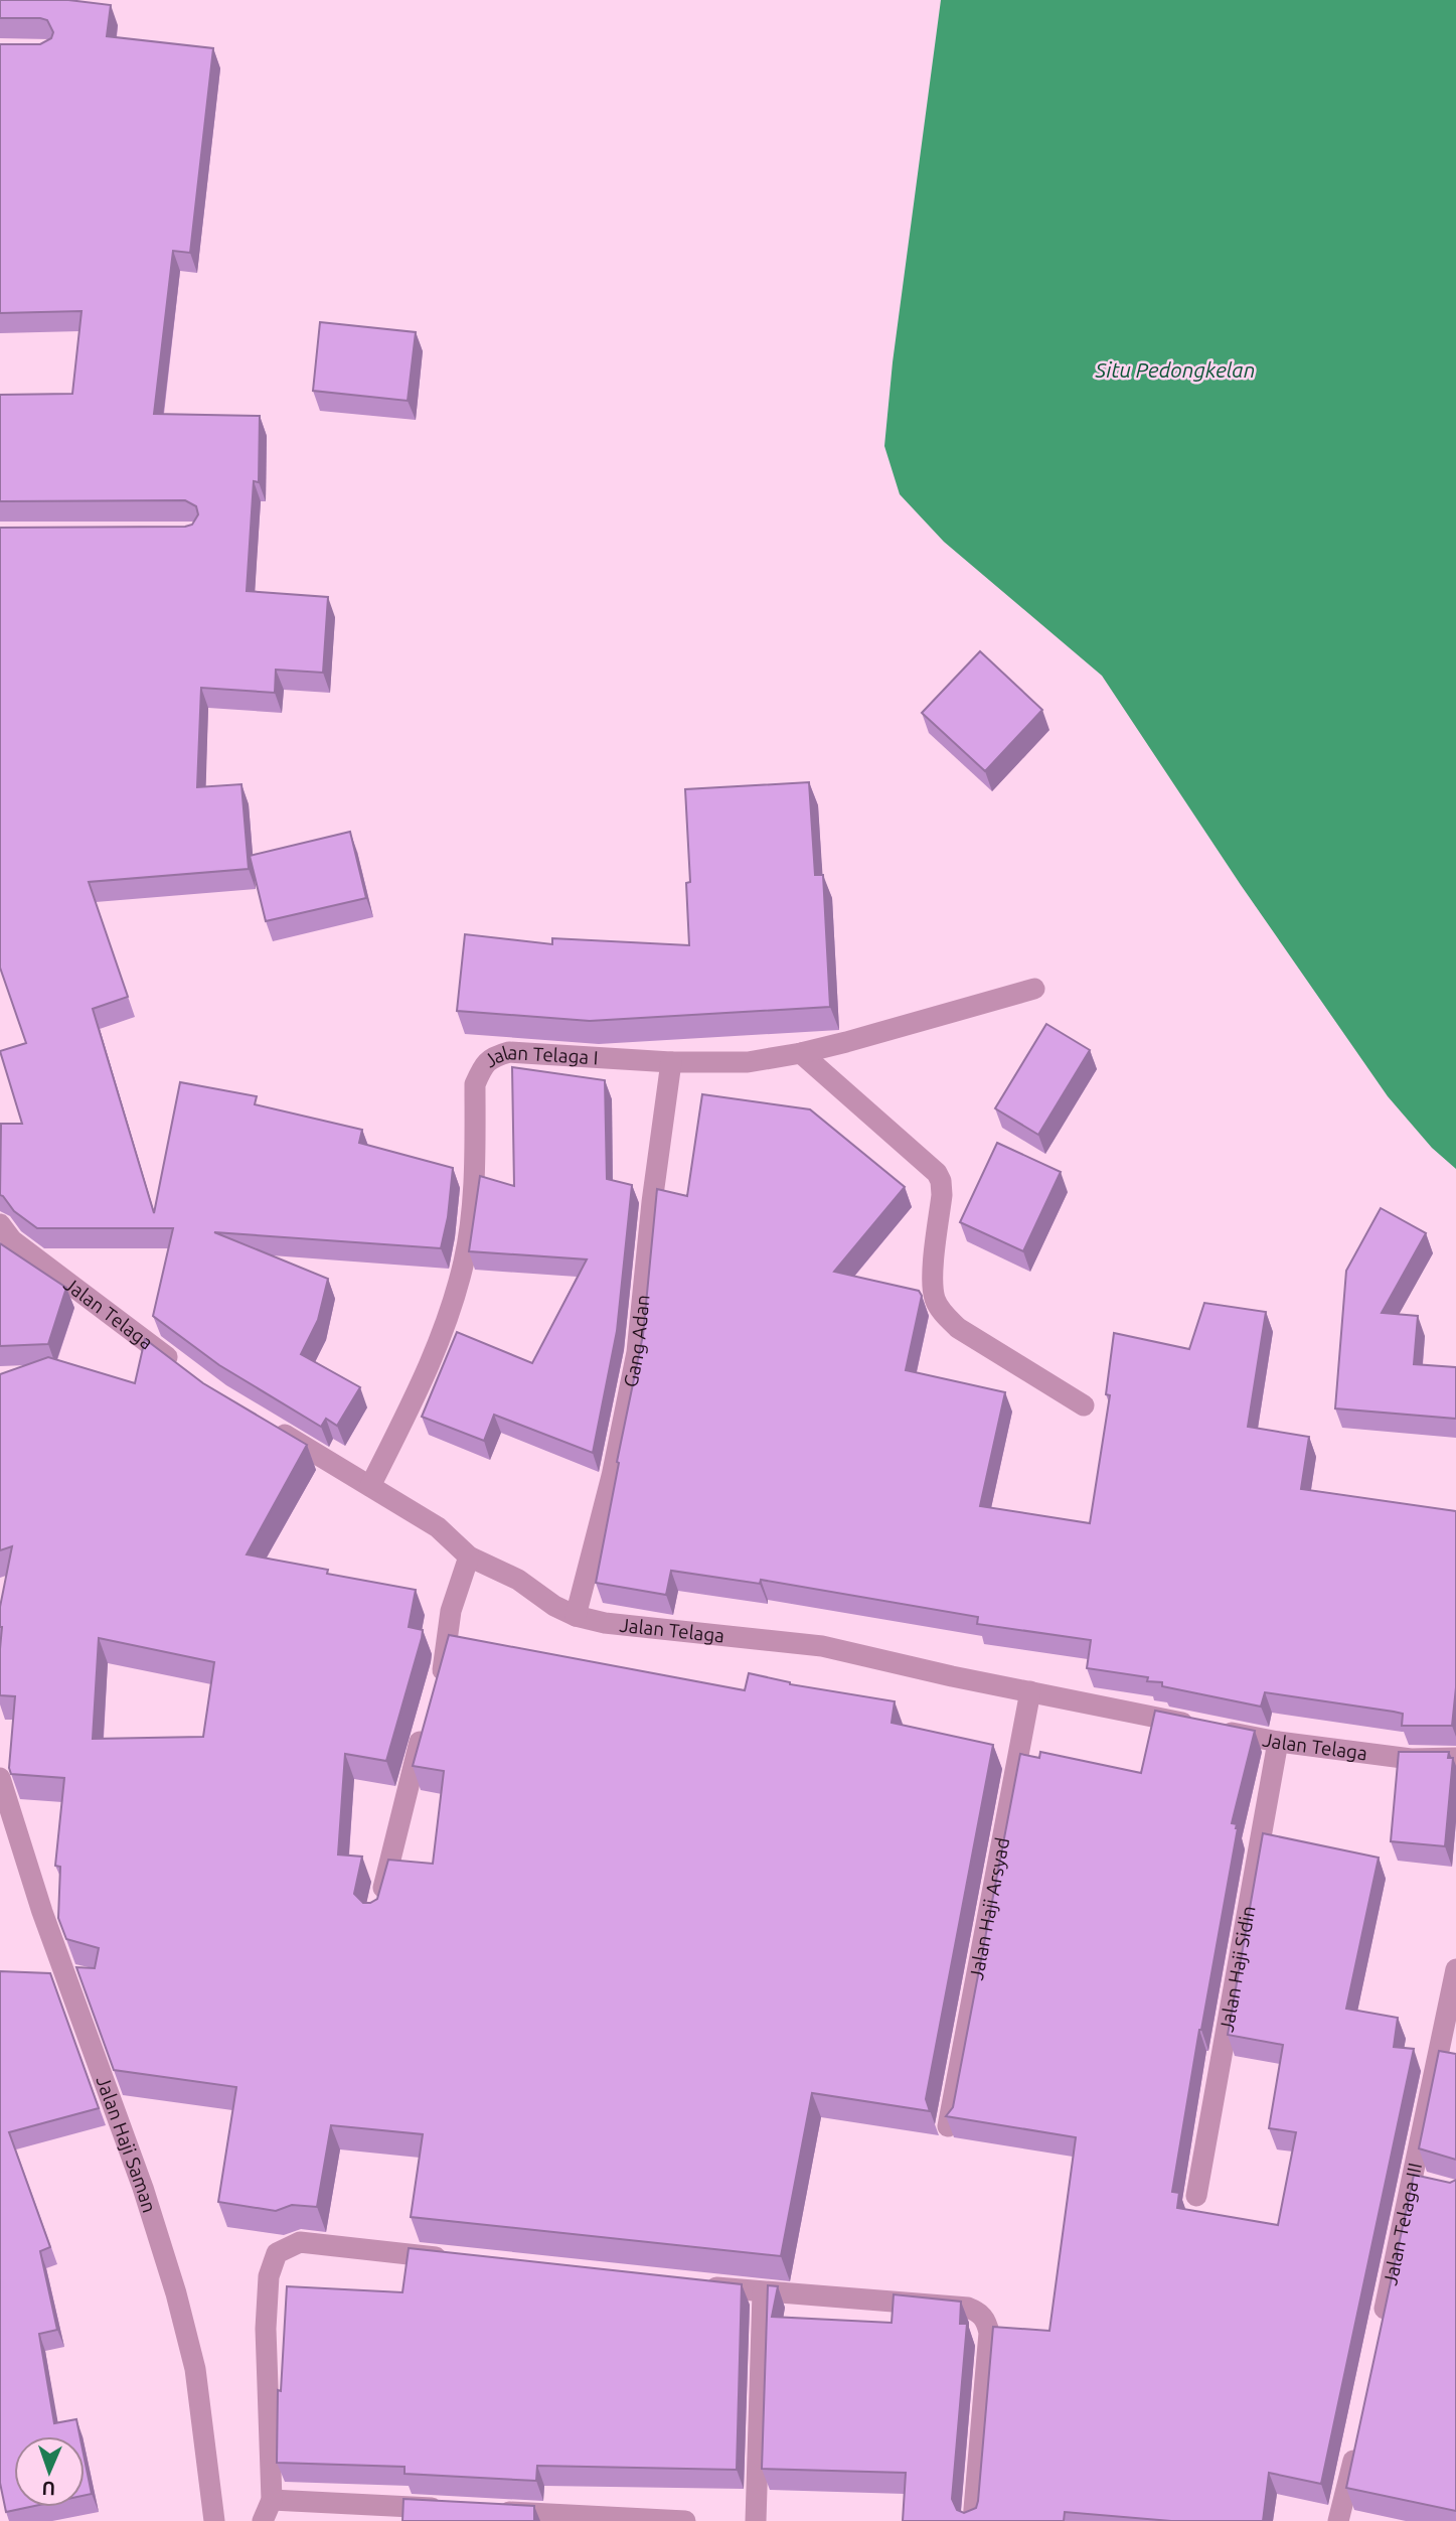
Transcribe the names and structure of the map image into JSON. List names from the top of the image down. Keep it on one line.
{"streets":{"street":["Jalan Telaga I","Jalan Telaga","Gang Adan","Jalan Haji Arsyad","Jalan Haji Sidin","Jalan Haji Saman","Jalan Telaga III"]},"crossings":[["Jalan Telaga I","Jalan Telaga"],["Jalan Telaga I","Gang Adan"],["Jalan Telaga","Gang Adan"],["Jalan Telaga","Jalan Haji Arsyad"],["Jalan Telaga","Jalan Haji Sidin"]],"water":["Situ Pedongkelan"],"north":"bottom"}
